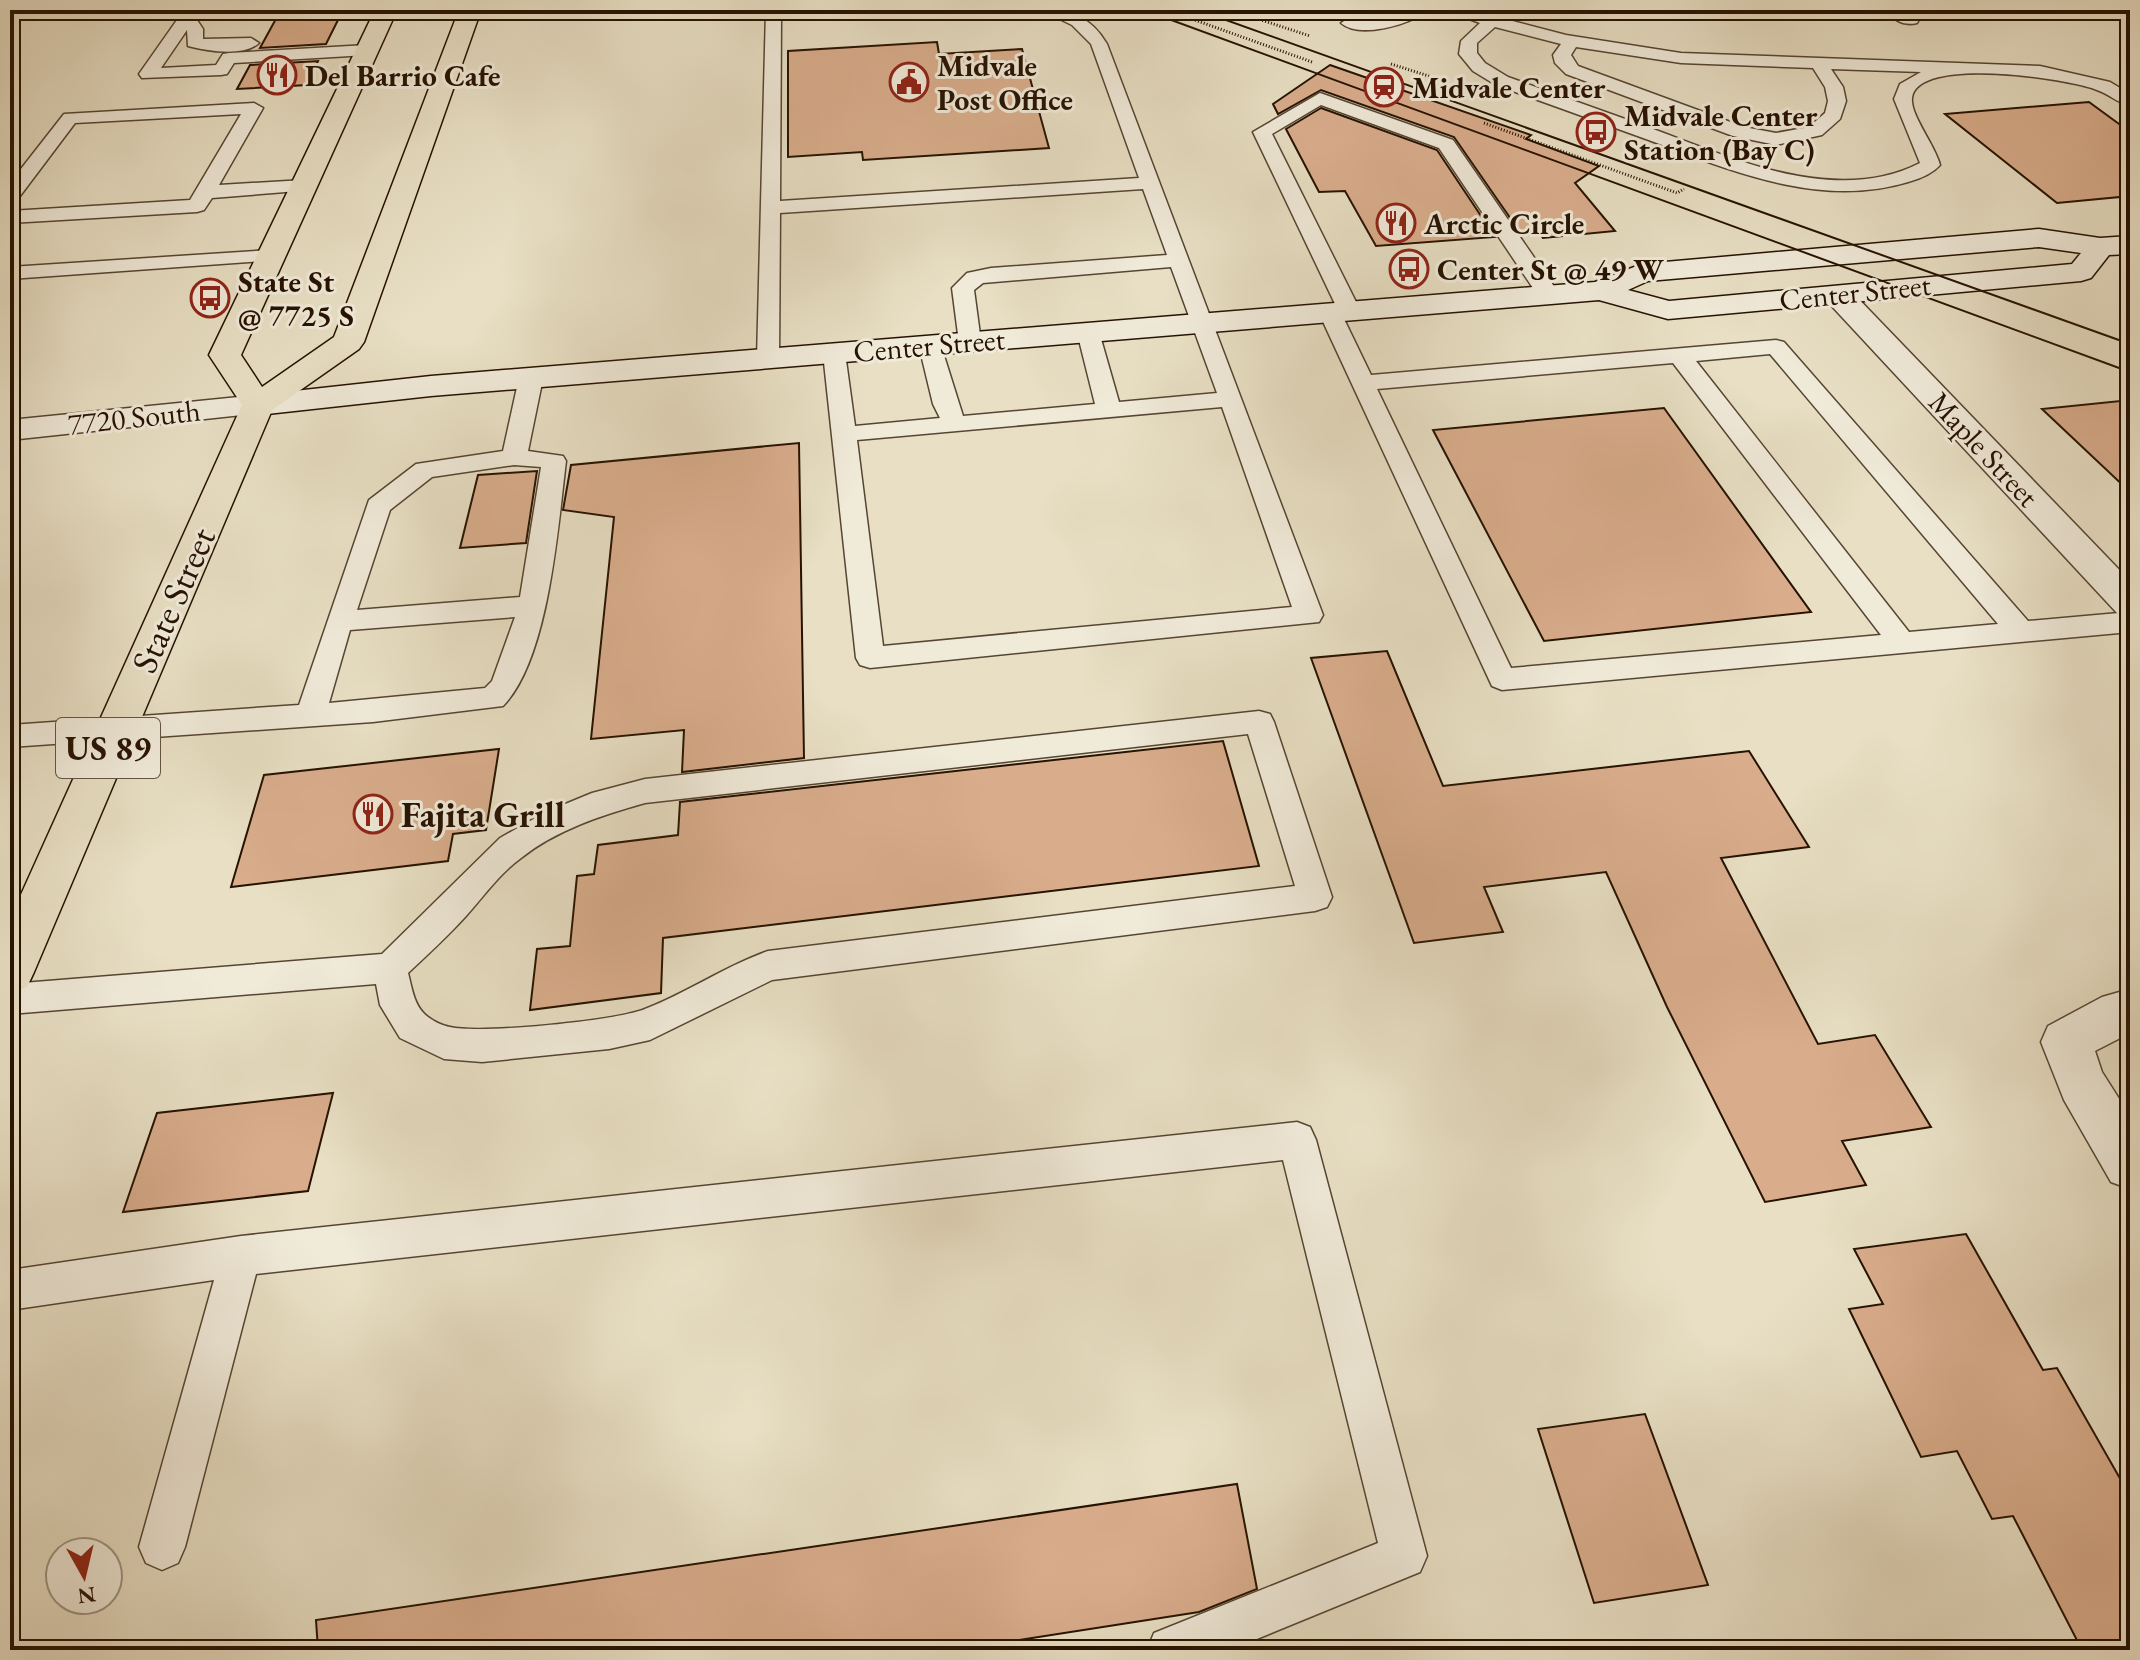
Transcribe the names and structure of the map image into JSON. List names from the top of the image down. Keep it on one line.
{"streets":{"main road":["Center Street","7720 South","Maple Street","State Street","US 89"]},"crossings":[["Center Street","7720 South"],["Center Street","Maple Street"],["Center Street","State Street"],["7720 South","State Street"]],"places":{"restaurant":["Del Barrio Cafe","Arctic Circle","Fajita Grill"],"public building":["Midvale Post Office"],"station":["Midvale Center"],"bus stop":["Midvale Center Station (Bay C)","Center St @ 49 W","State St @ 7725 S"]},"north":"bottom"}
